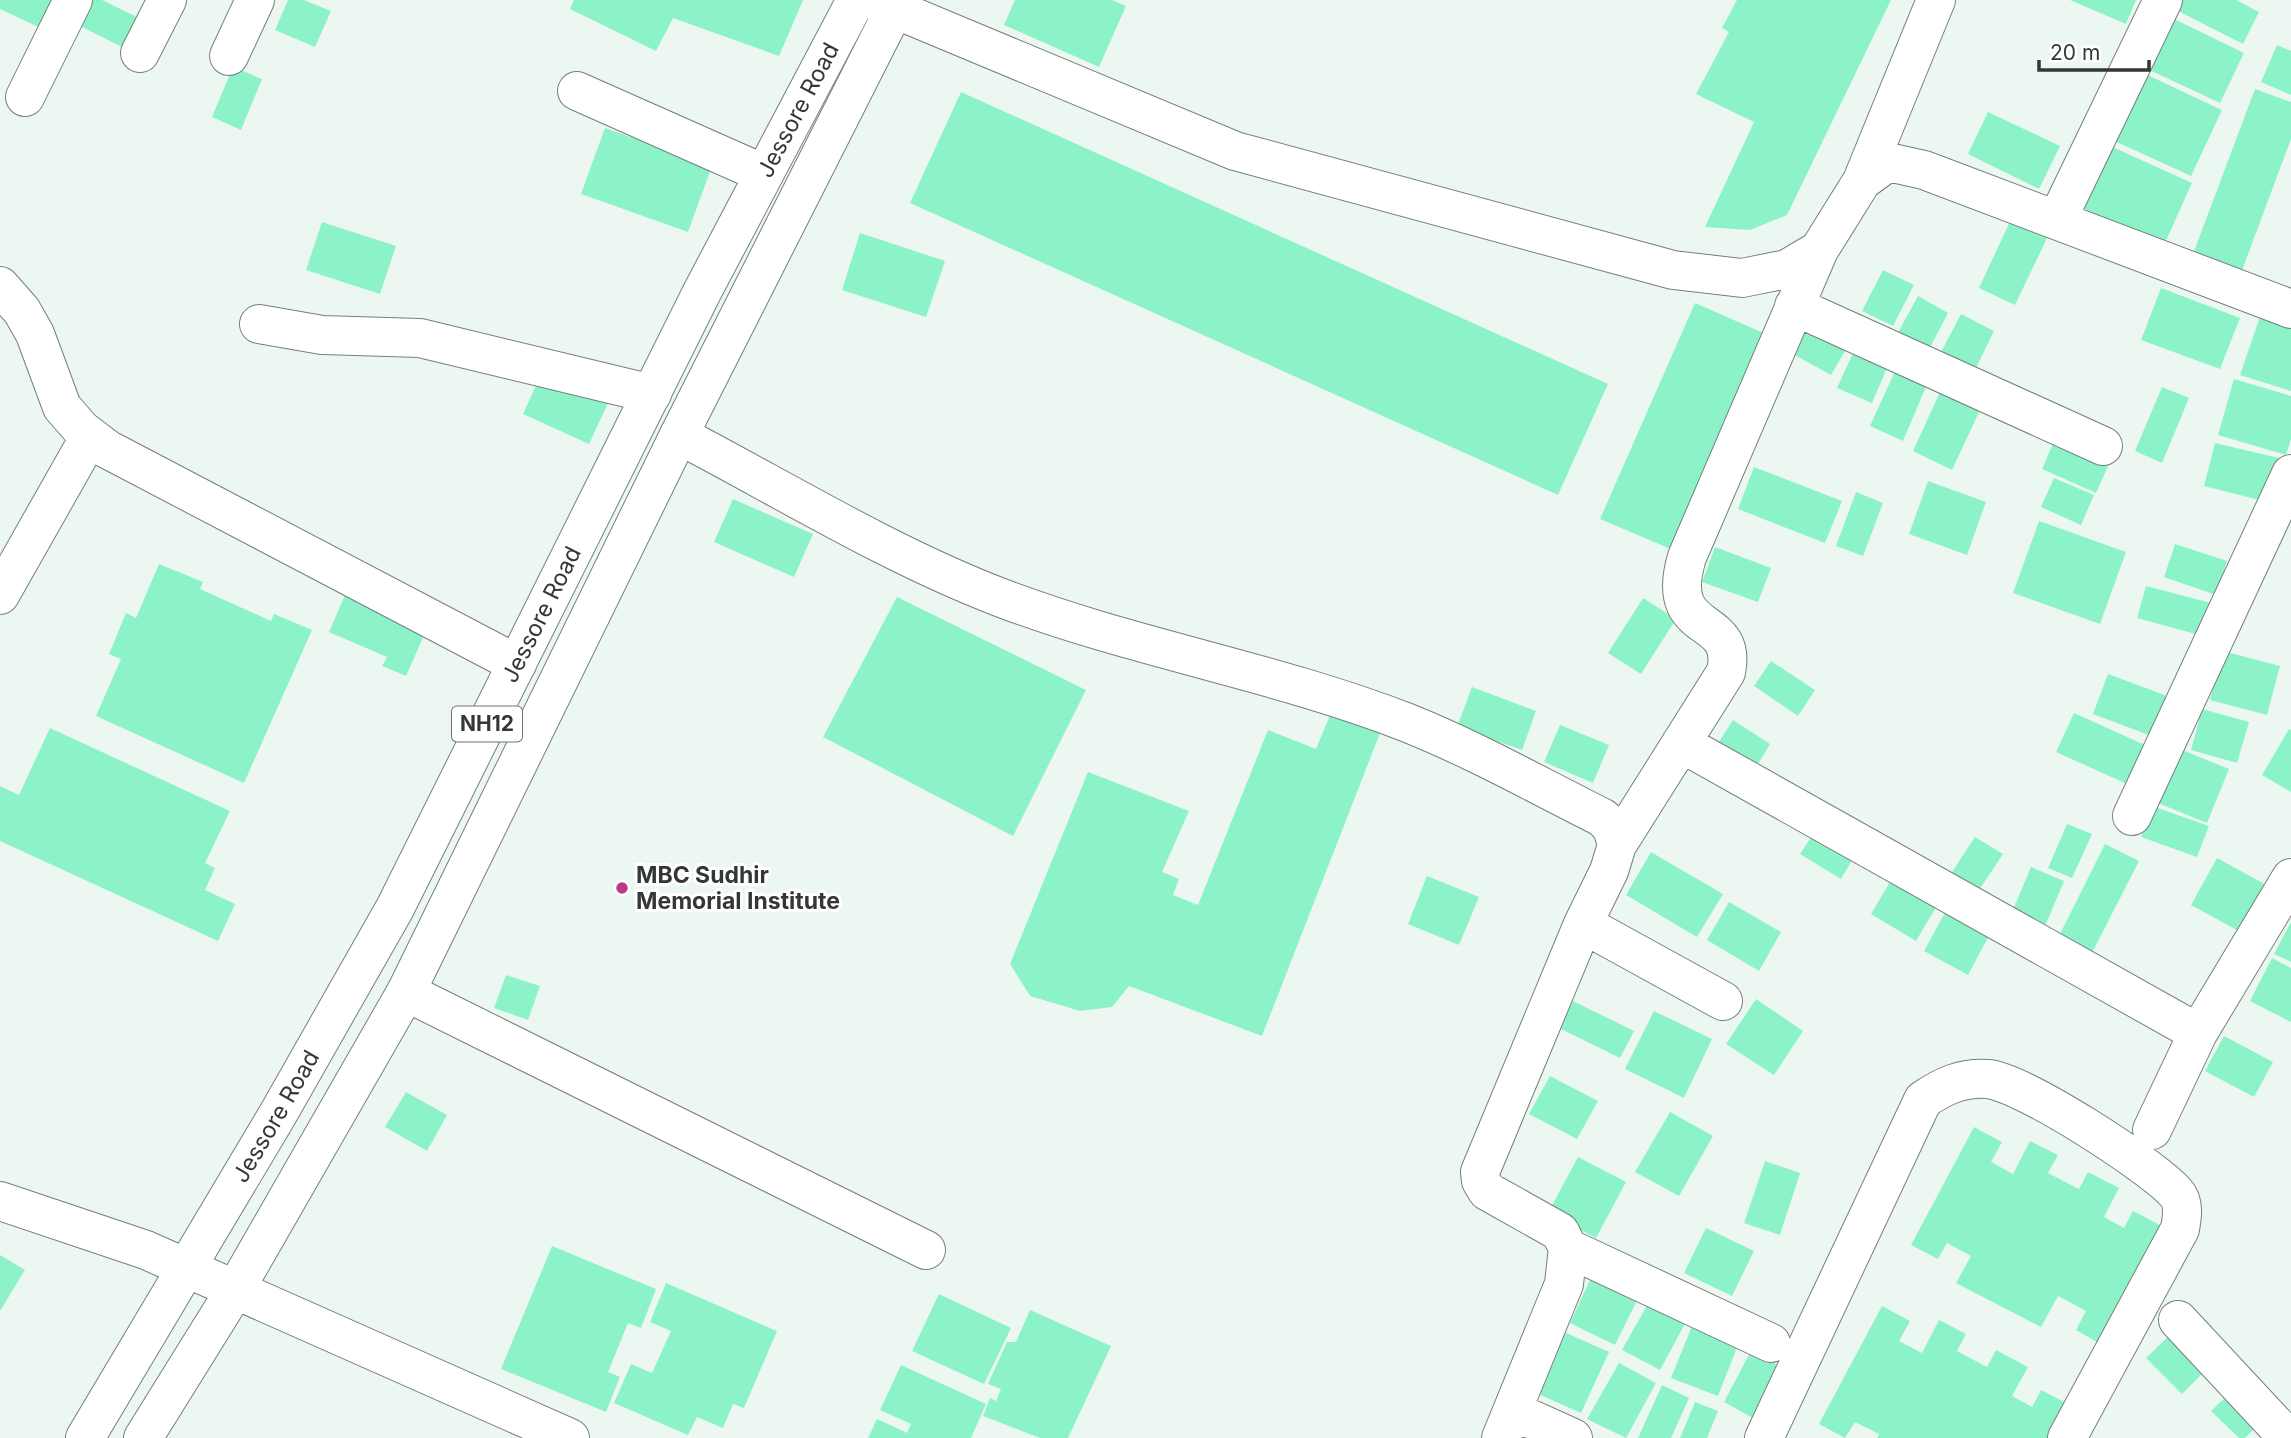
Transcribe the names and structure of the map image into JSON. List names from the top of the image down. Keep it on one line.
{"streets":{"main road":["Jessore Road","NH12"]},"places":["MBC Sudhir Memorial Institute"],"scale_bar":"20 m"}
